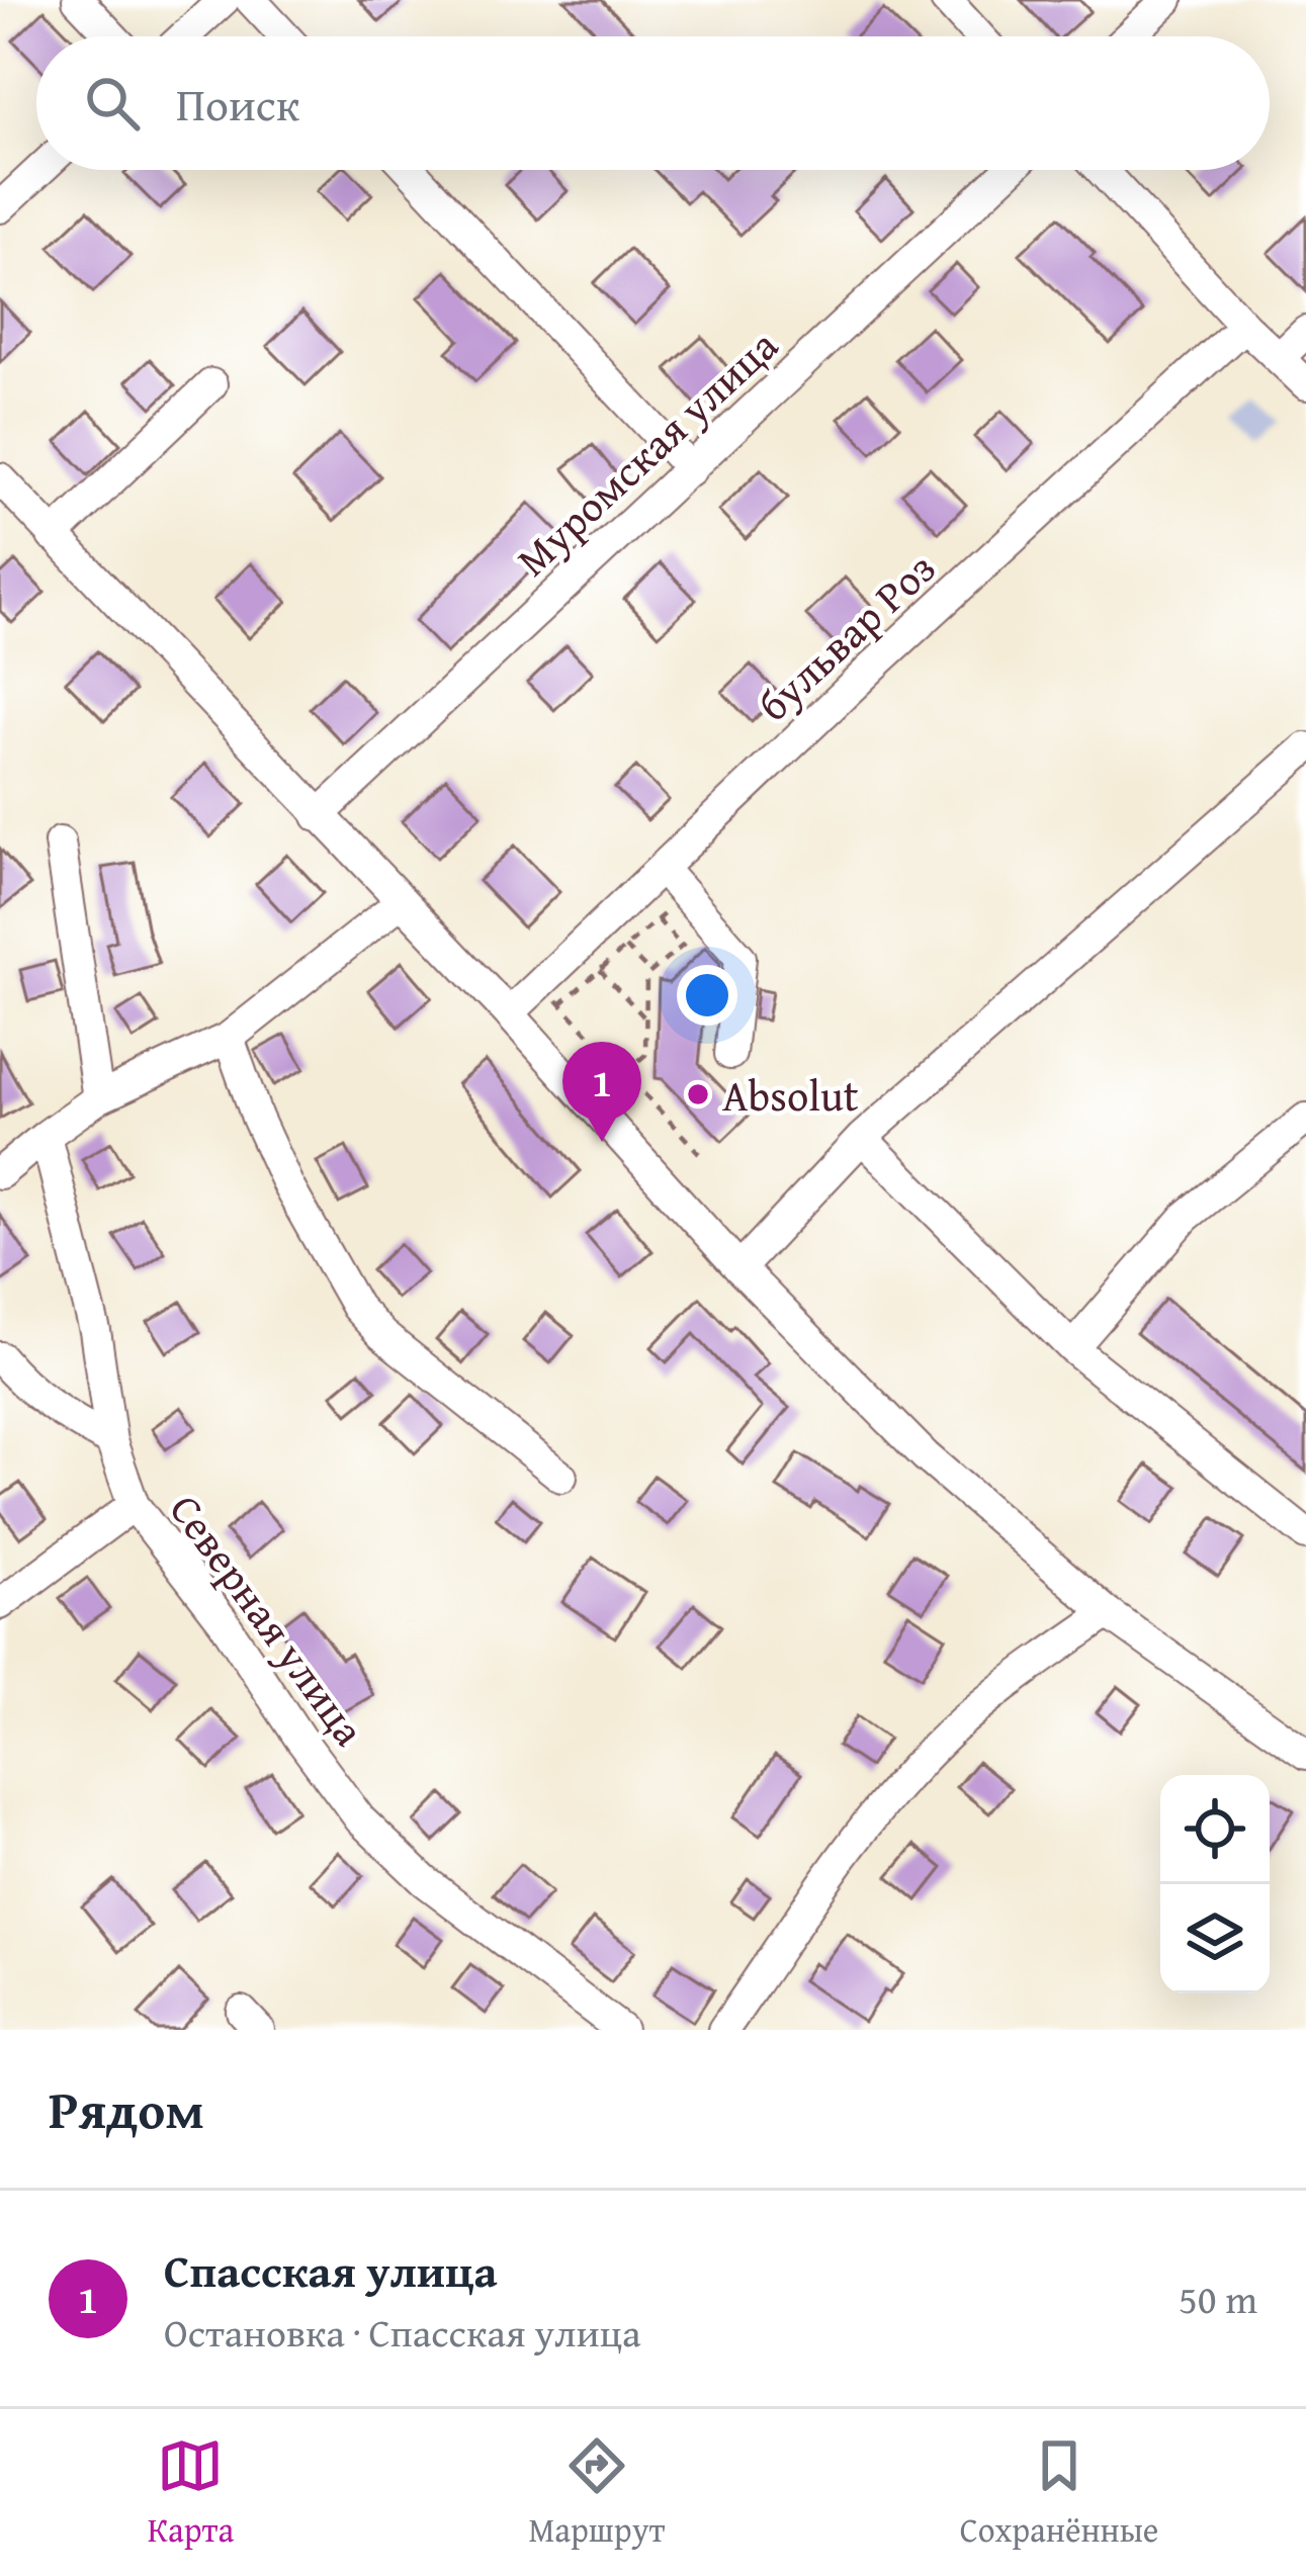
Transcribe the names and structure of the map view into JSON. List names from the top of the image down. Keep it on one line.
{"streets":{"street":["Муромская улица","бульвар Роз","Северная улица"]},"places":["Absolut"],"page":{"search":"Поиск","pins":"1","heading":"Рядом","list":[{"mark":"1","name":"Спасская улица","note":"Остановка · Спасская улица","value":"50 m"}],"nav":["Карта","Маршрут","Сохранённые"]}}
